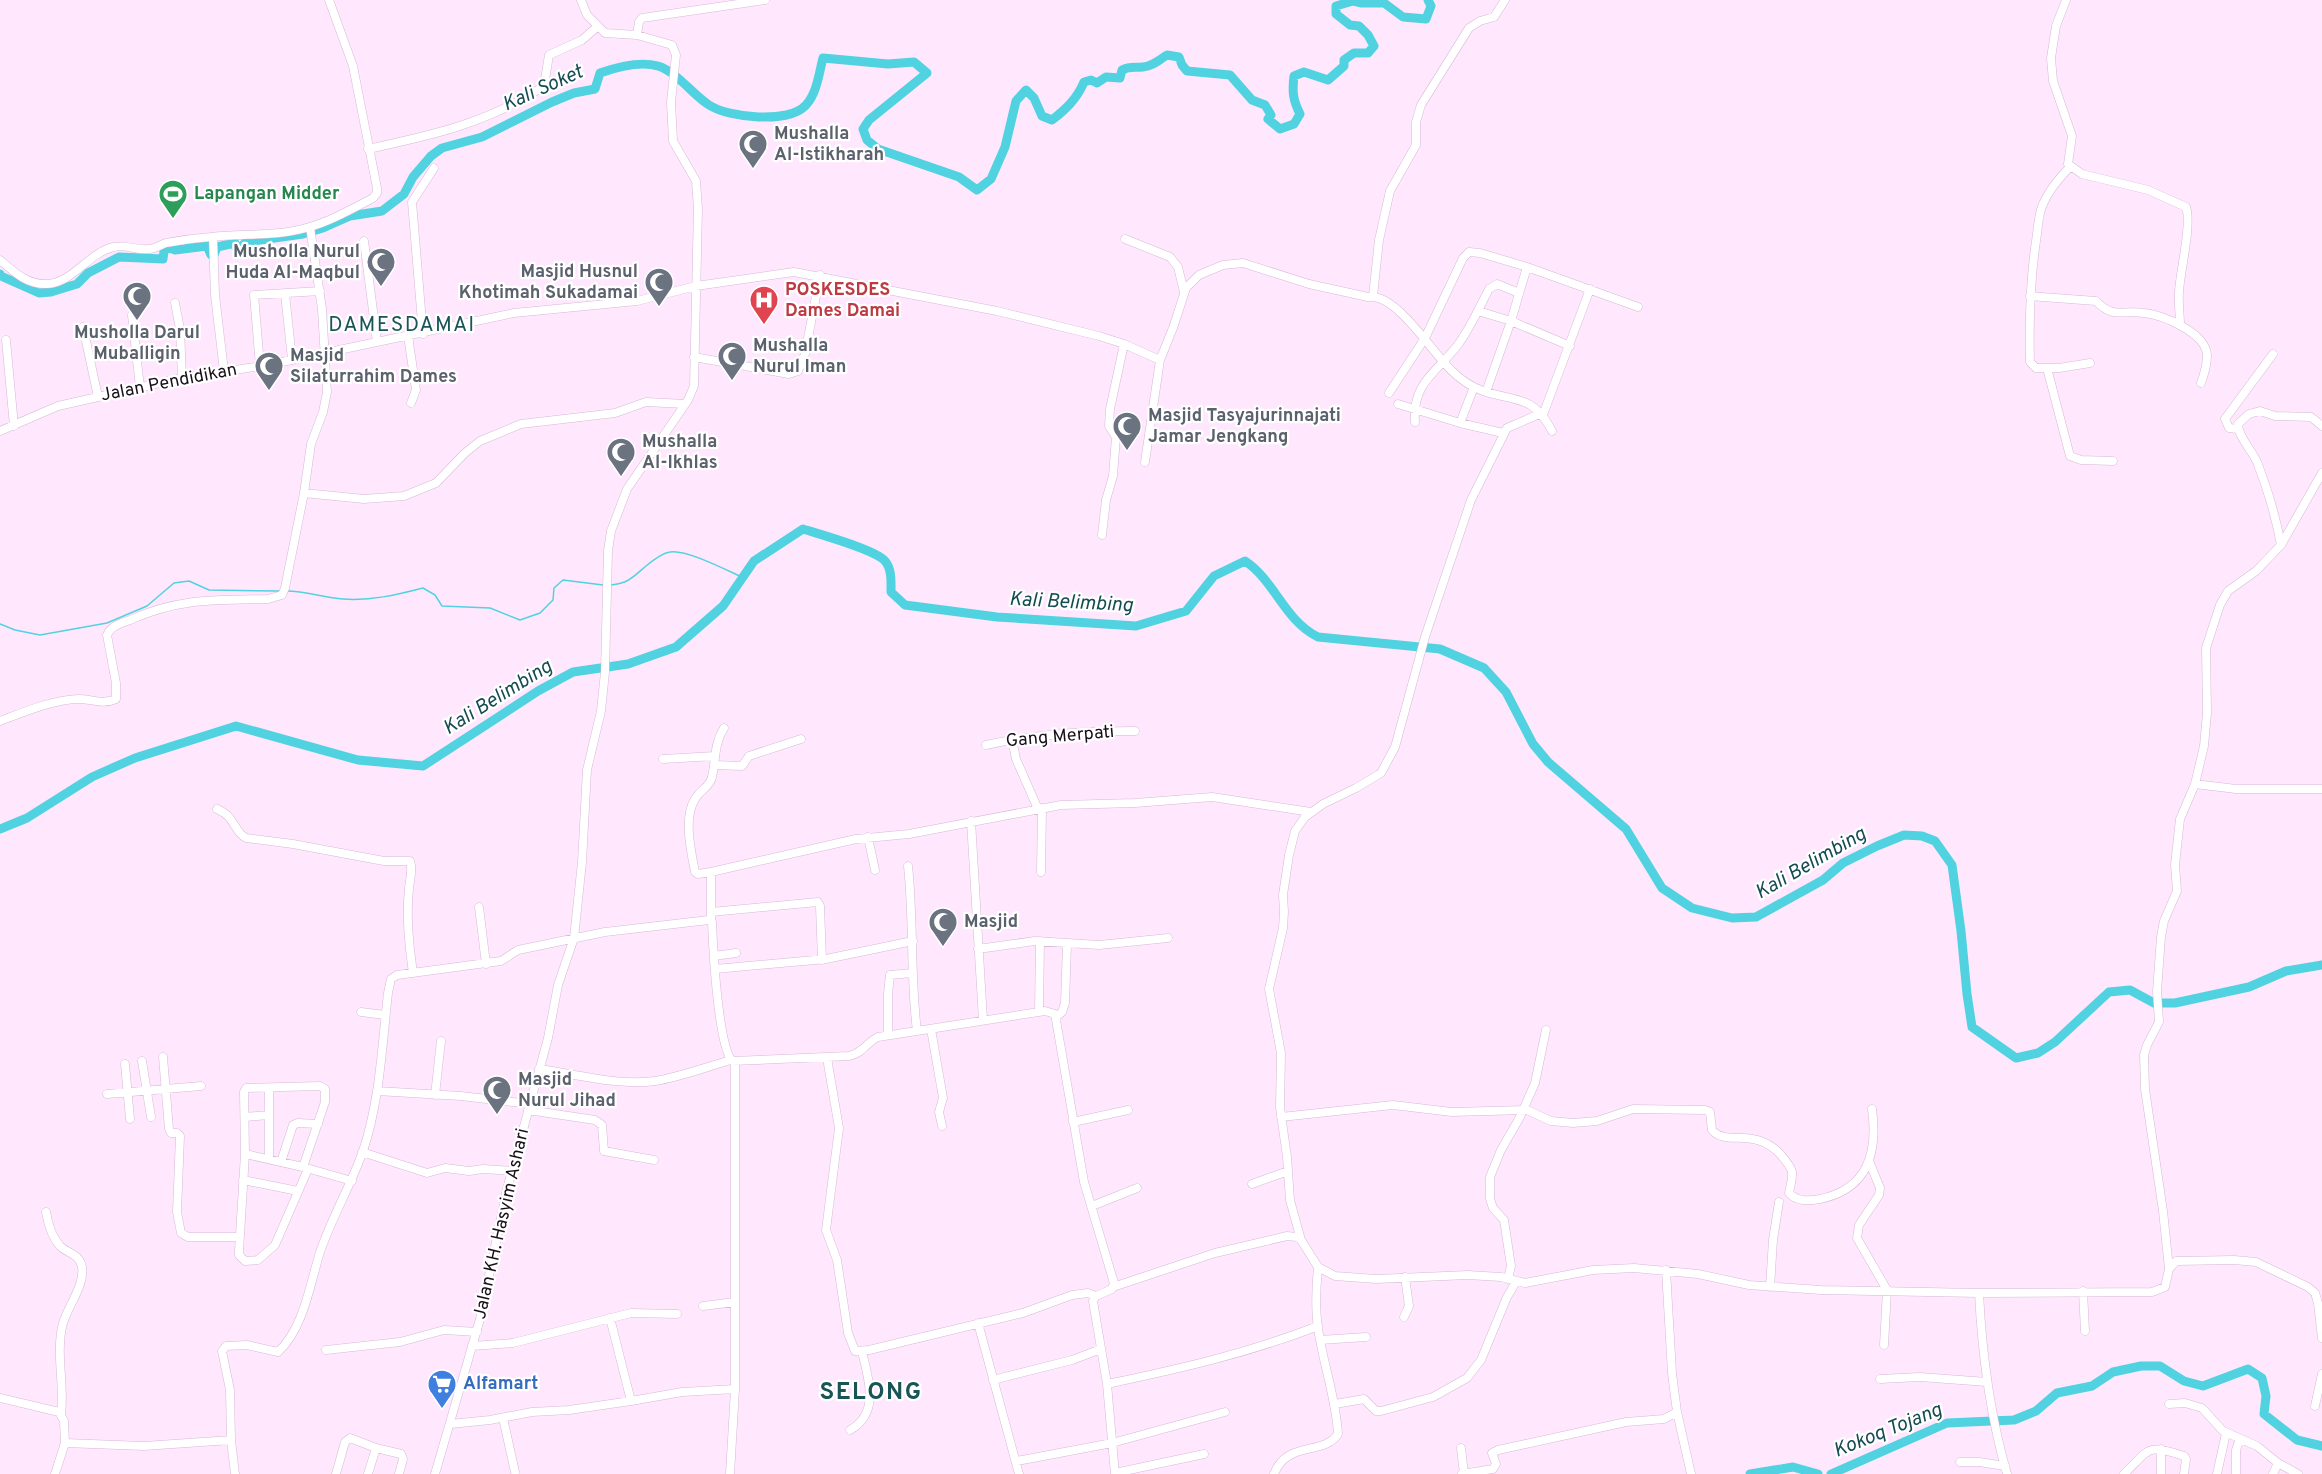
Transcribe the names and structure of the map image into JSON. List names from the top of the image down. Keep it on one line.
{"streets":{"street":["Jalan Pendidikan","Gang Merpati","Jalan KH. Hasyim Ashari"]},"crossings":[["Jalan Pendidikan","Jalan KH. Hasyim Ashari"]],"districts":["DAMESDAMAI","SELONG"],"water":["Kali Soket","Kali Belimbing","Kokoq Tojang"],"places":{"mosque":["Mushalla Al-Istikharah","Musholla Nurul Huda Al-Maqbul","Masjid Husnul Khotimah Sukadamai","Musholla Darul Muballigin","Mushalla Nurul Iman","Masjid Silaturrahim Dames","Masjid Tasyajurinnajati Jamar Jengkang","Mushalla Al-Ikhlas","Masjid","Masjid Nurul Jihad"],"sports":["Lapangan Midder"],"hospital":["POSKESDES Dames Damai"],"supermarket":["Alfamart"]}}
